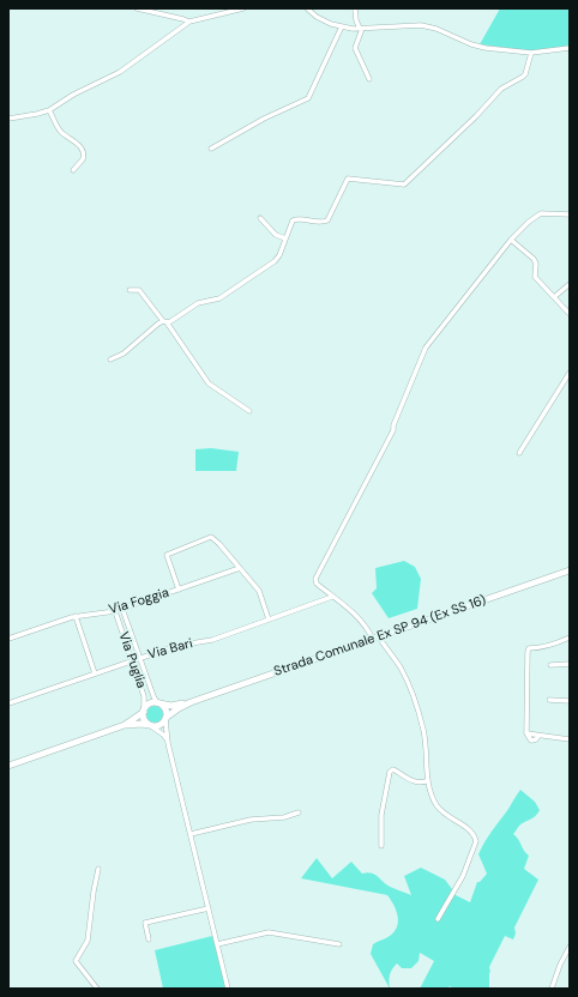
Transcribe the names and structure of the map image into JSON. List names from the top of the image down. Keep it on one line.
{"streets":{"main road":["Strada Comunale Ex SP 94 (Ex SS 16)"],"street":["Via Foggia","Via Bari","Via Puglia"]},"crossings":[["Via Foggia","Via Puglia"],["Strada Comunale Ex SP 94 (Ex SS 16)","Via Puglia"],["Via Bari","Via Puglia"]]}
